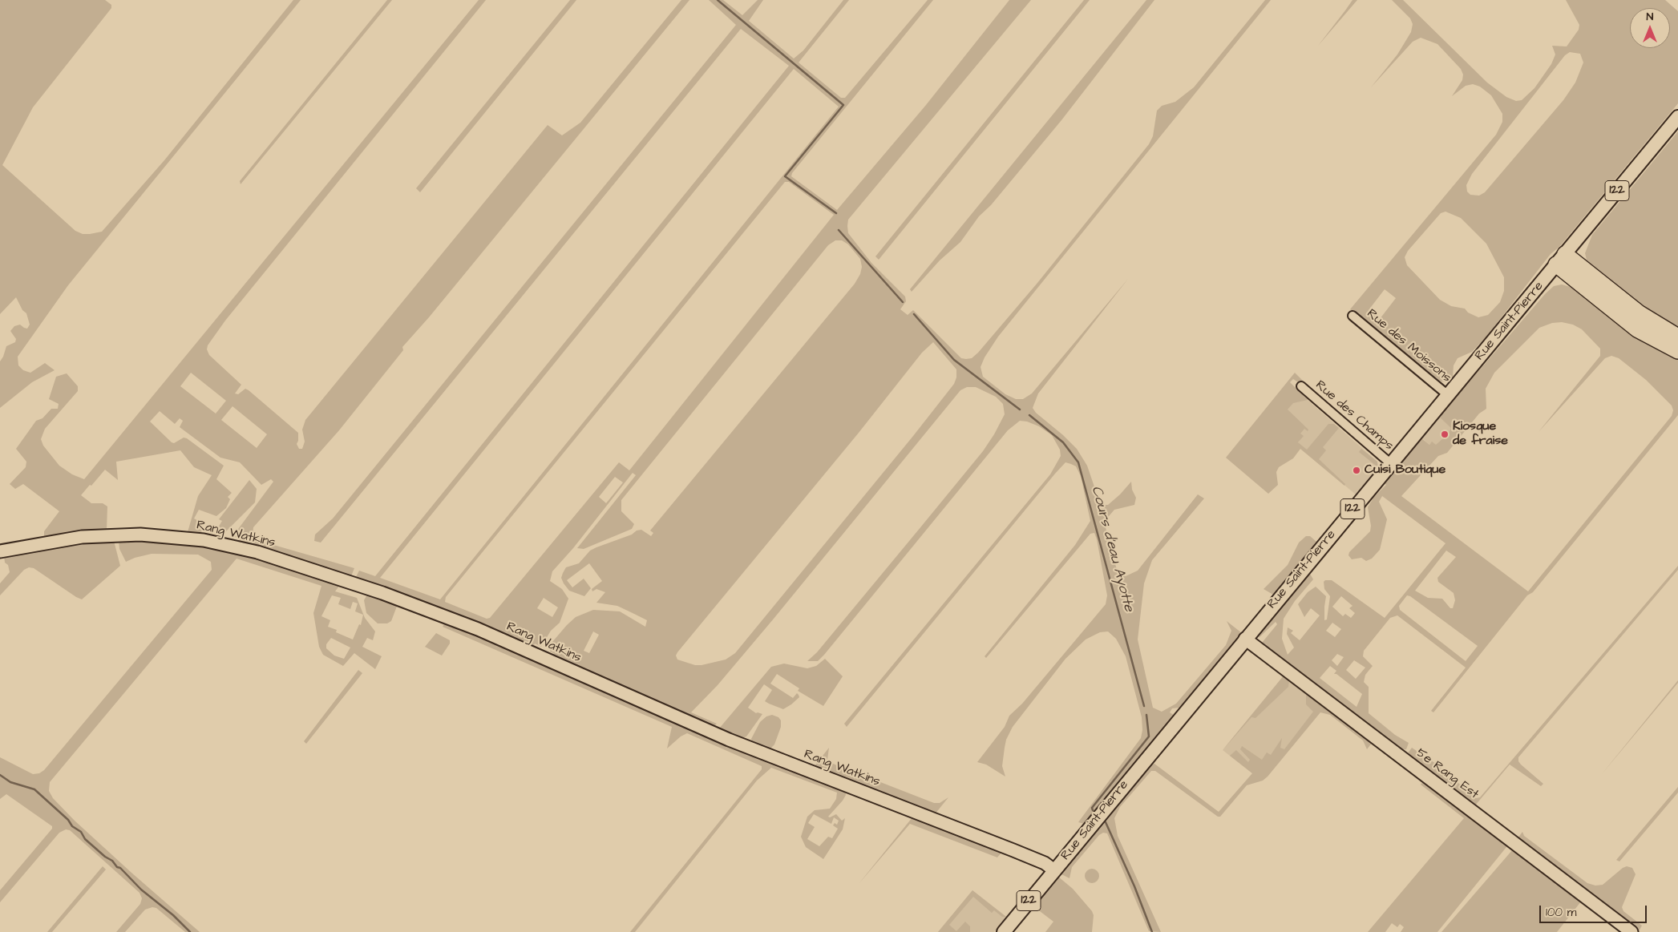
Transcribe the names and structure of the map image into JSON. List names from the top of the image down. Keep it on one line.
{"streets":{"main road":["122","Rue Saint-Pierre"],"street":["Rue des Moissons","Rue des Champs","Rang Watkins","5e Rang Est"]},"crossings":[["Rue Saint-Pierre","Rue des Moissons"],["Rue Saint-Pierre","Rue des Champs"],["Rue Saint-Pierre","Rang Watkins"],["Rue Saint-Pierre","5e Rang Est"]],"water":["Cours d'eau Ayotte"],"places":["Kiosque de fraise","Cuisi Boutique"],"scale_bar":"100 m","north":"top"}
